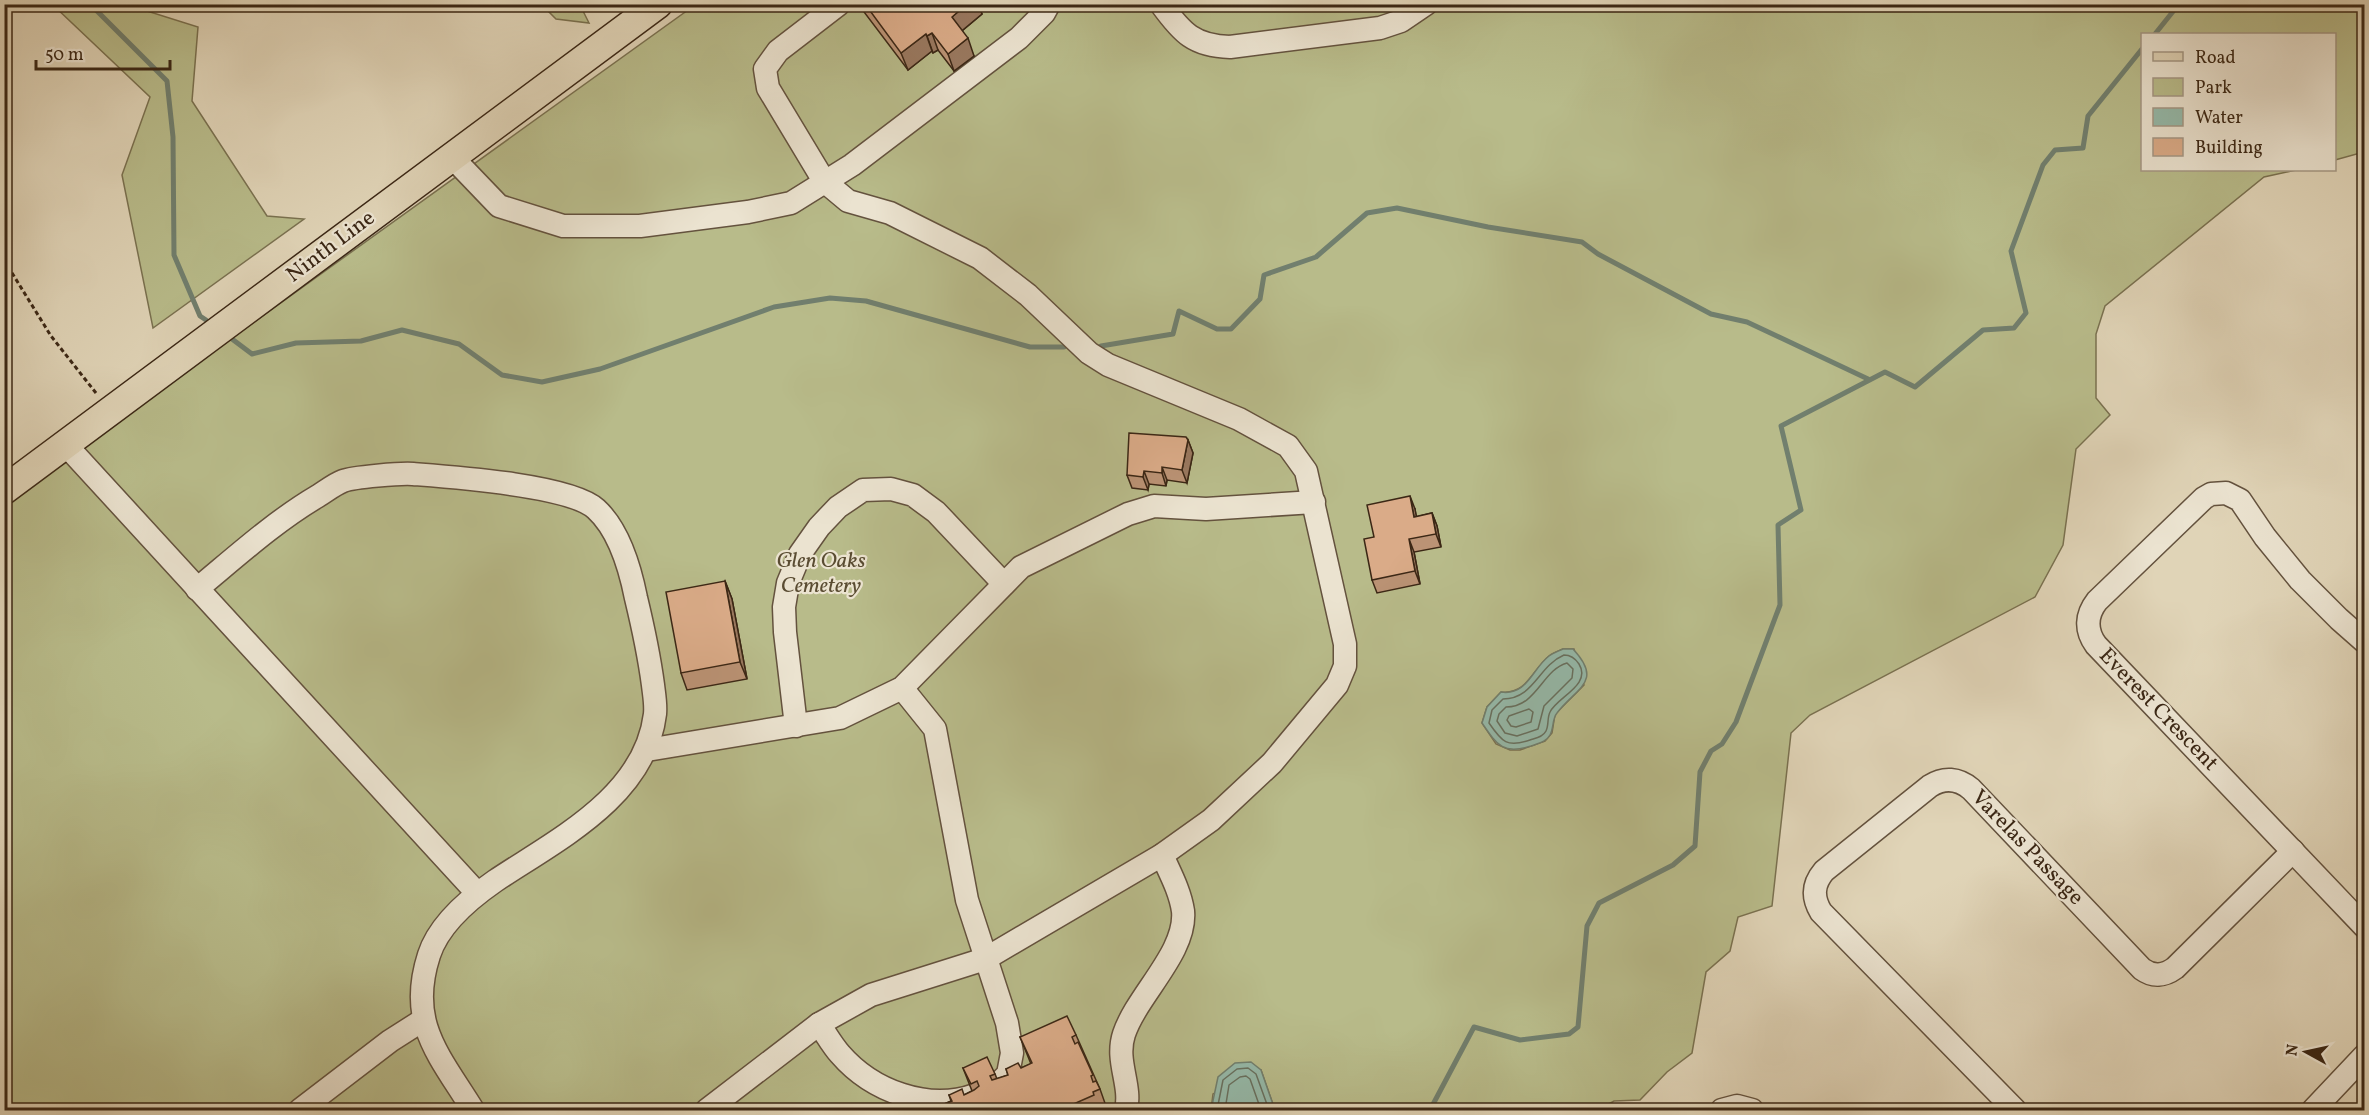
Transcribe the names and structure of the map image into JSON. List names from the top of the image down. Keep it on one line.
{"streets":{"main road":["Ninth Line"],"street":["Everest Crescent","Varelas Passage"]},"crossings":[["Everest Crescent","Varelas Passage"]],"parks":["Glen Oaks Cemetery"],"legend":["Road","Park","Water","Building"],"scale_bar":"50 m","north":"left"}
